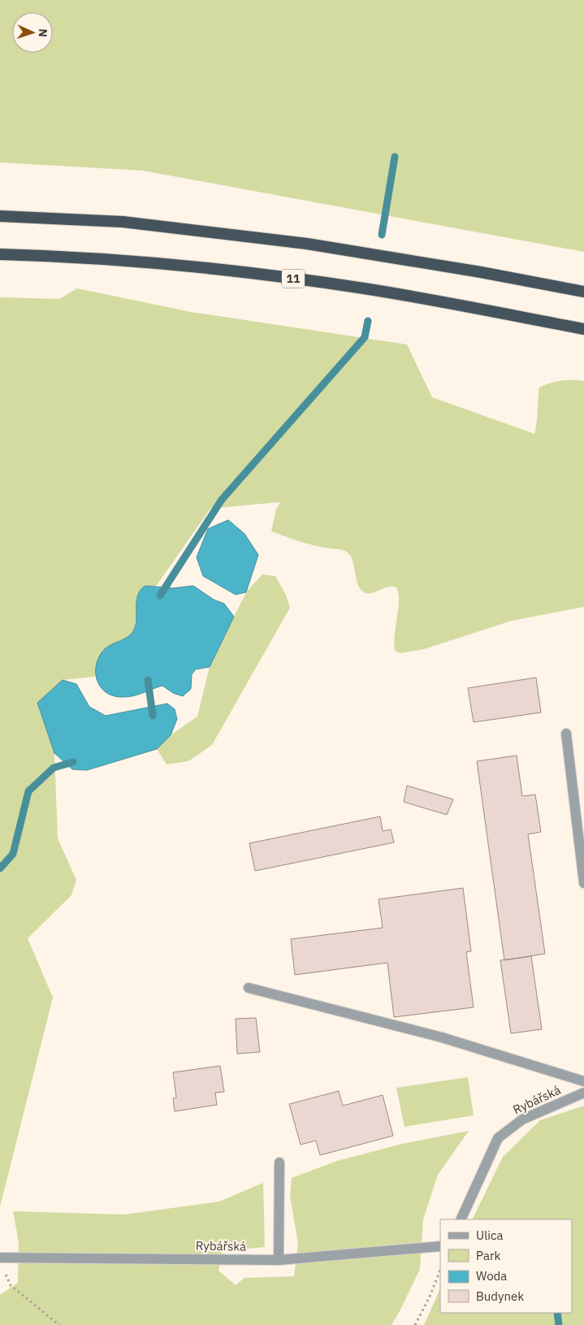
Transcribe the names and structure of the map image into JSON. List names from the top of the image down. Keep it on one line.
{"streets":{"highway":["11"],"street":["Rybářská"]},"legend":["Ulica","Park","Woda","Budynek"],"north":"right"}
